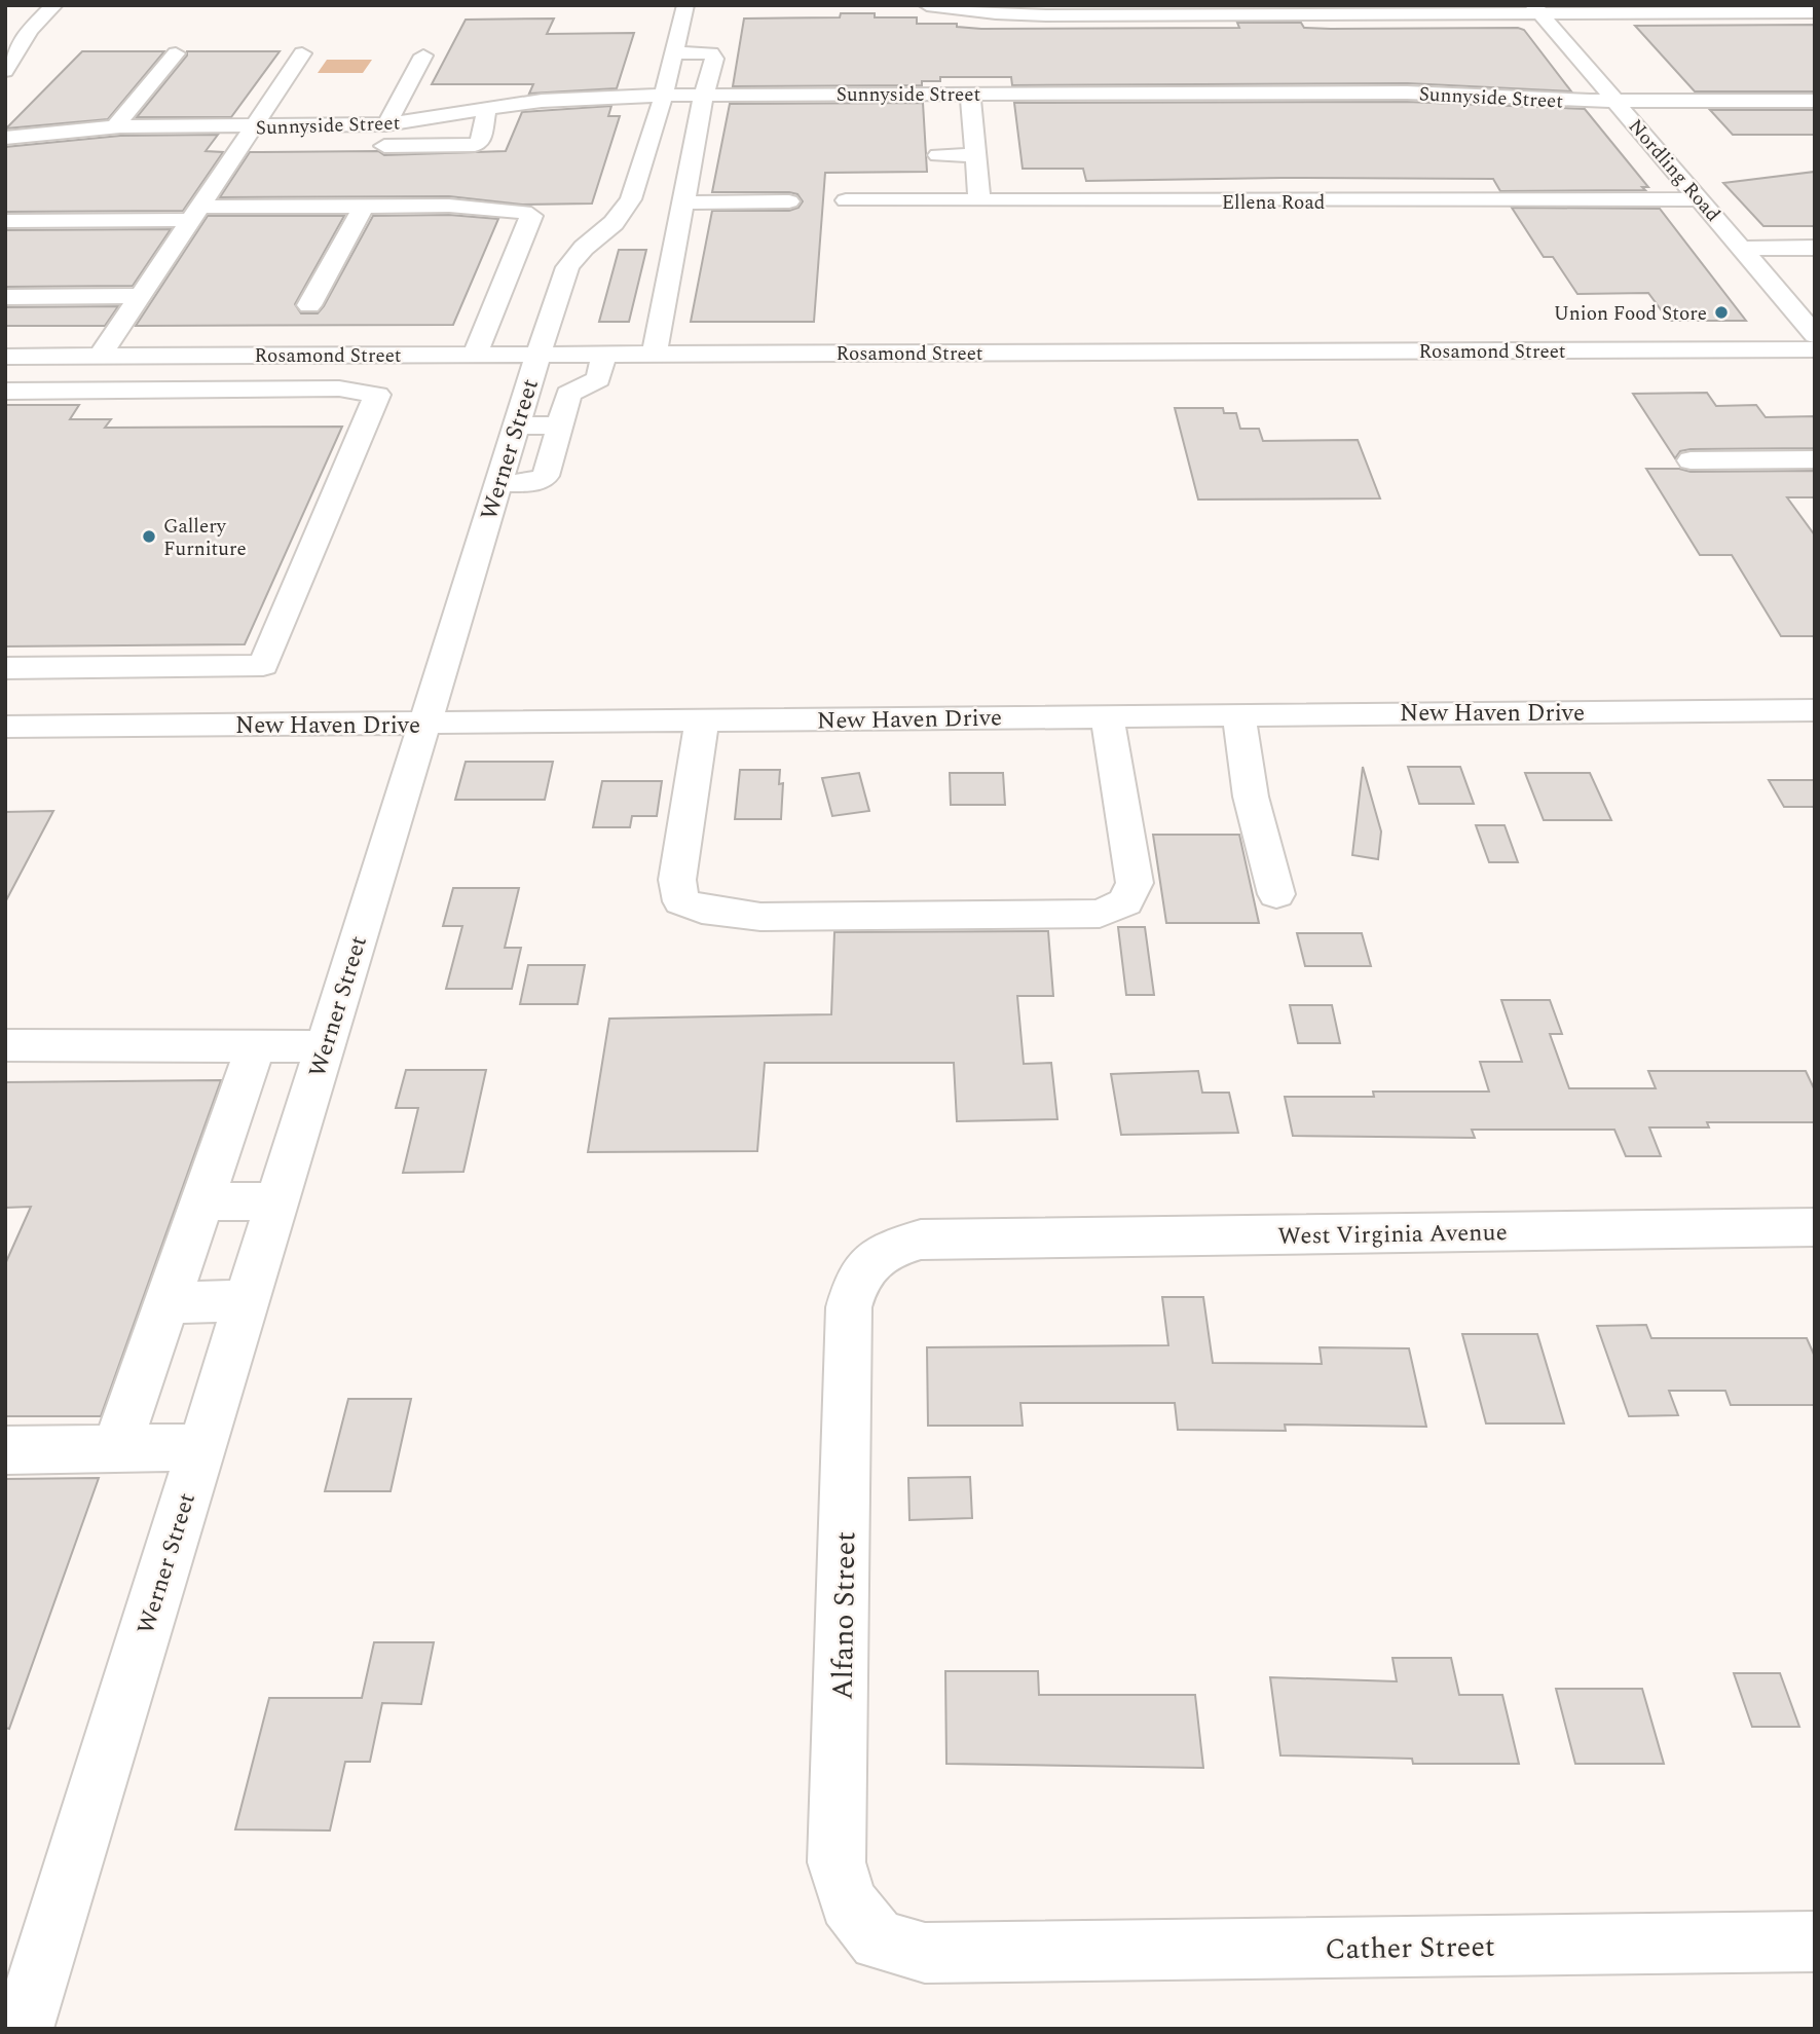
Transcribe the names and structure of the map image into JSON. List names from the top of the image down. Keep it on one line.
{"streets":{"street":["Sunnyside Street","Nordling Road","Ellena Road","Rosamond Street","Werner Street","New Haven Drive","West Virginia Avenue","Alfano Street","Cather Street"]},"crossings":[["Sunnyside Street","Nordling Road"],["Sunnyside Street","Werner Street"],["Nordling Road","Ellena Road"],["Rosamond Street","Werner Street"],["Werner Street","New Haven Drive"],["West Virginia Avenue","Alfano Street"],["Alfano Street","Cather Street"]],"places":["Union Food Store","Gallery Furniture"]}
